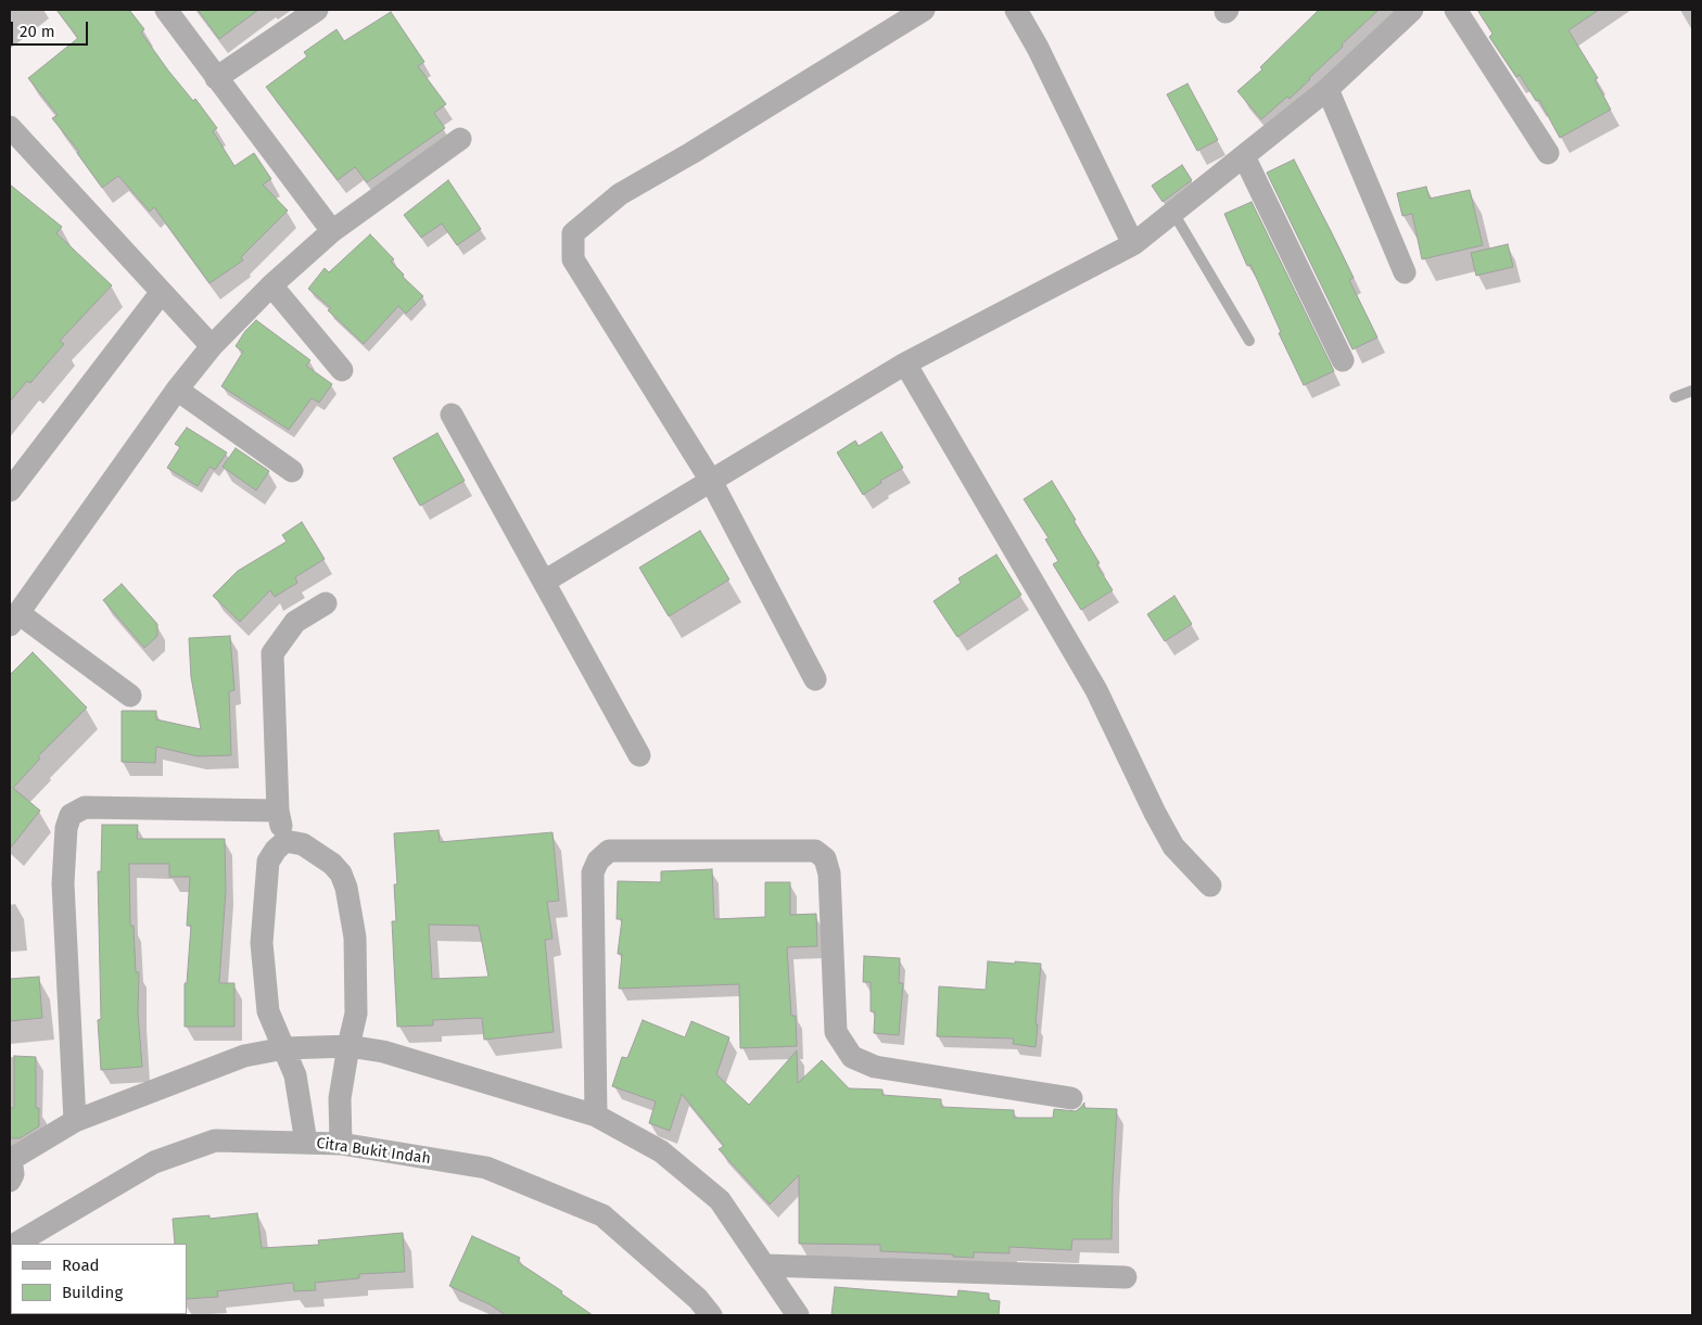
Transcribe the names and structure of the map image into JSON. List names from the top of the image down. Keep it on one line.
{"streets":{"street":["Citra Bukit Indah"]},"legend":["Road","Building"],"scale_bar":"20 m"}
